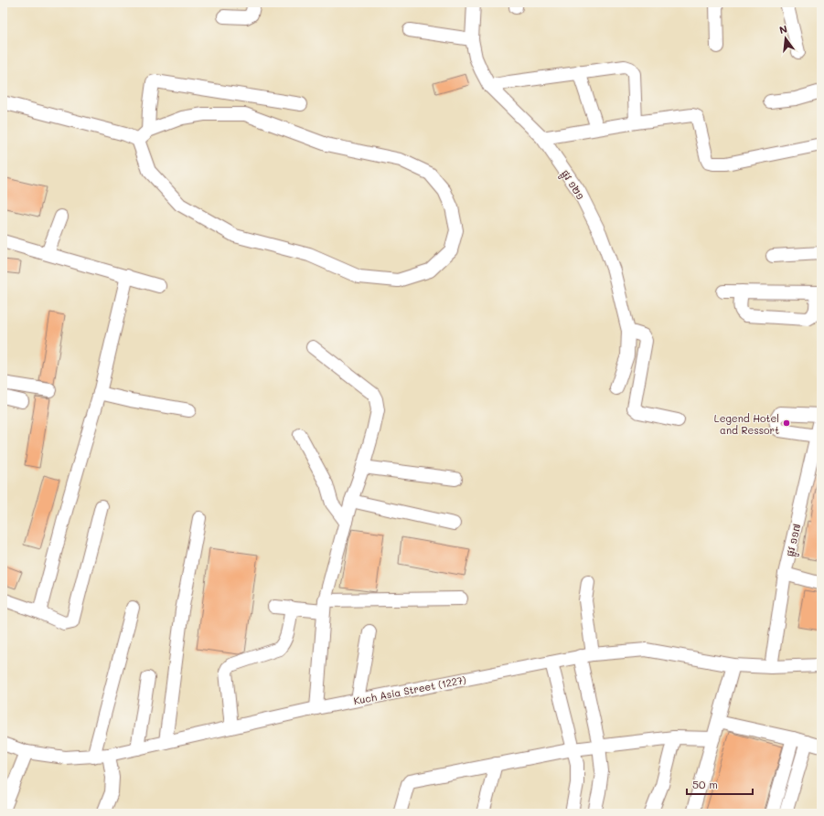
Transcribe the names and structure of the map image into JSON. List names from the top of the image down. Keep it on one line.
{"streets":{"street":["ផ្លូវ ១២១","ផ្លូវ ១១៧","Kuch Asia Street (1227)"]},"crossings":[["ផ្លូវ ១១៧","Kuch Asia Street (1227)"]],"places":["Legend Hotel and Ressort"],"scale_bar":"50 m","north":"top"}
